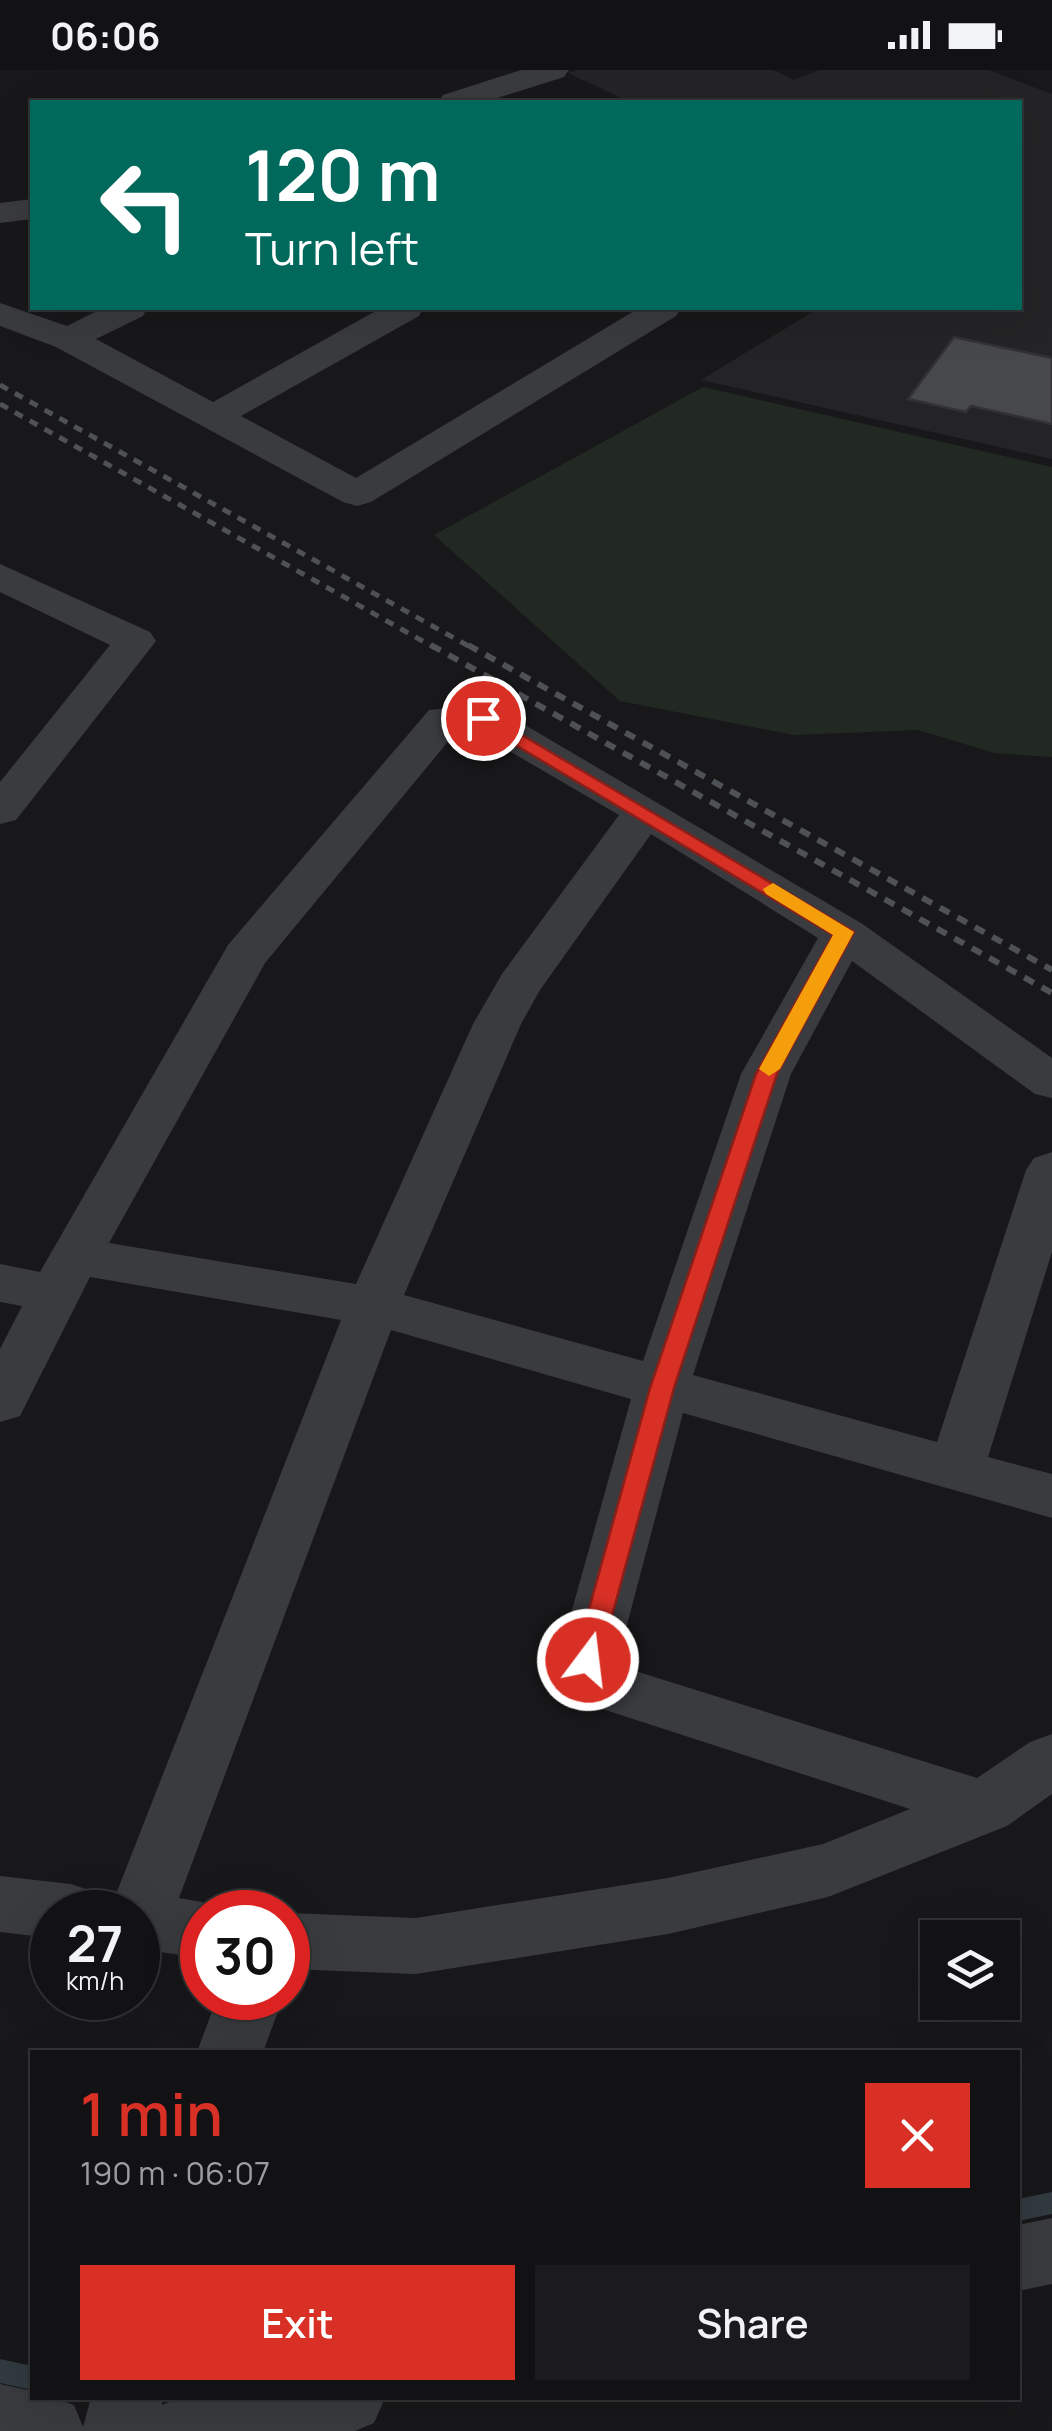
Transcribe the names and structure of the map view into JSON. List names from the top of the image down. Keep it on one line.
{"page":{"status":"06:06","turn":["120 m","Turn left"],"speed":"27 km/h","limit":"30","heading":["1 min","190 m · 06:07"],"buttons":["Exit","Share"]}}
